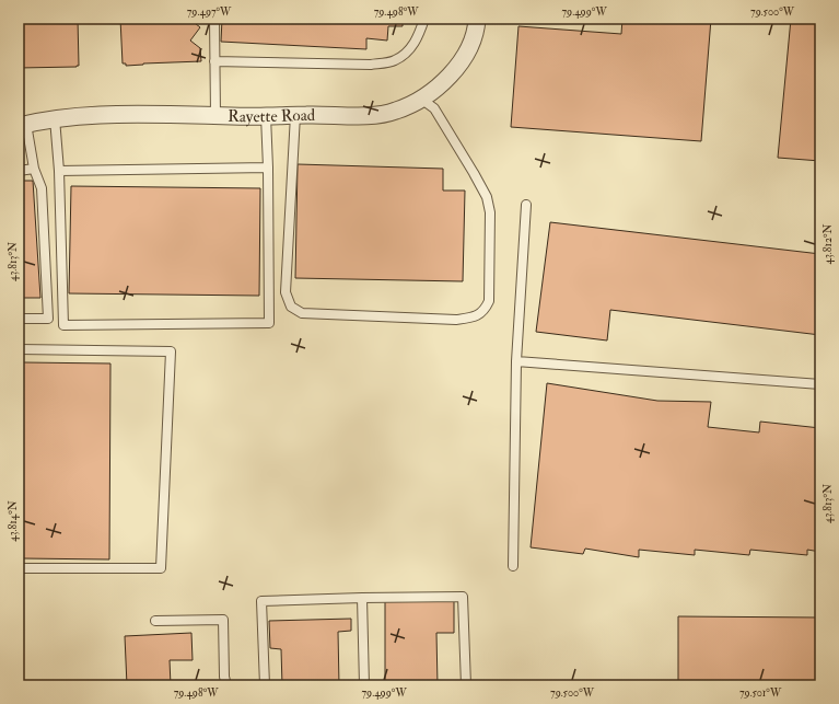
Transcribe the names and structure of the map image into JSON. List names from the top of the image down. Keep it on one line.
{"streets":{"street":["Rayette Road"]},"coordinates":["79.497°W","79.498°W","79.499°W","79.500°W","43.812°N","43.813°N","43.814°N","79.501°W"]}
